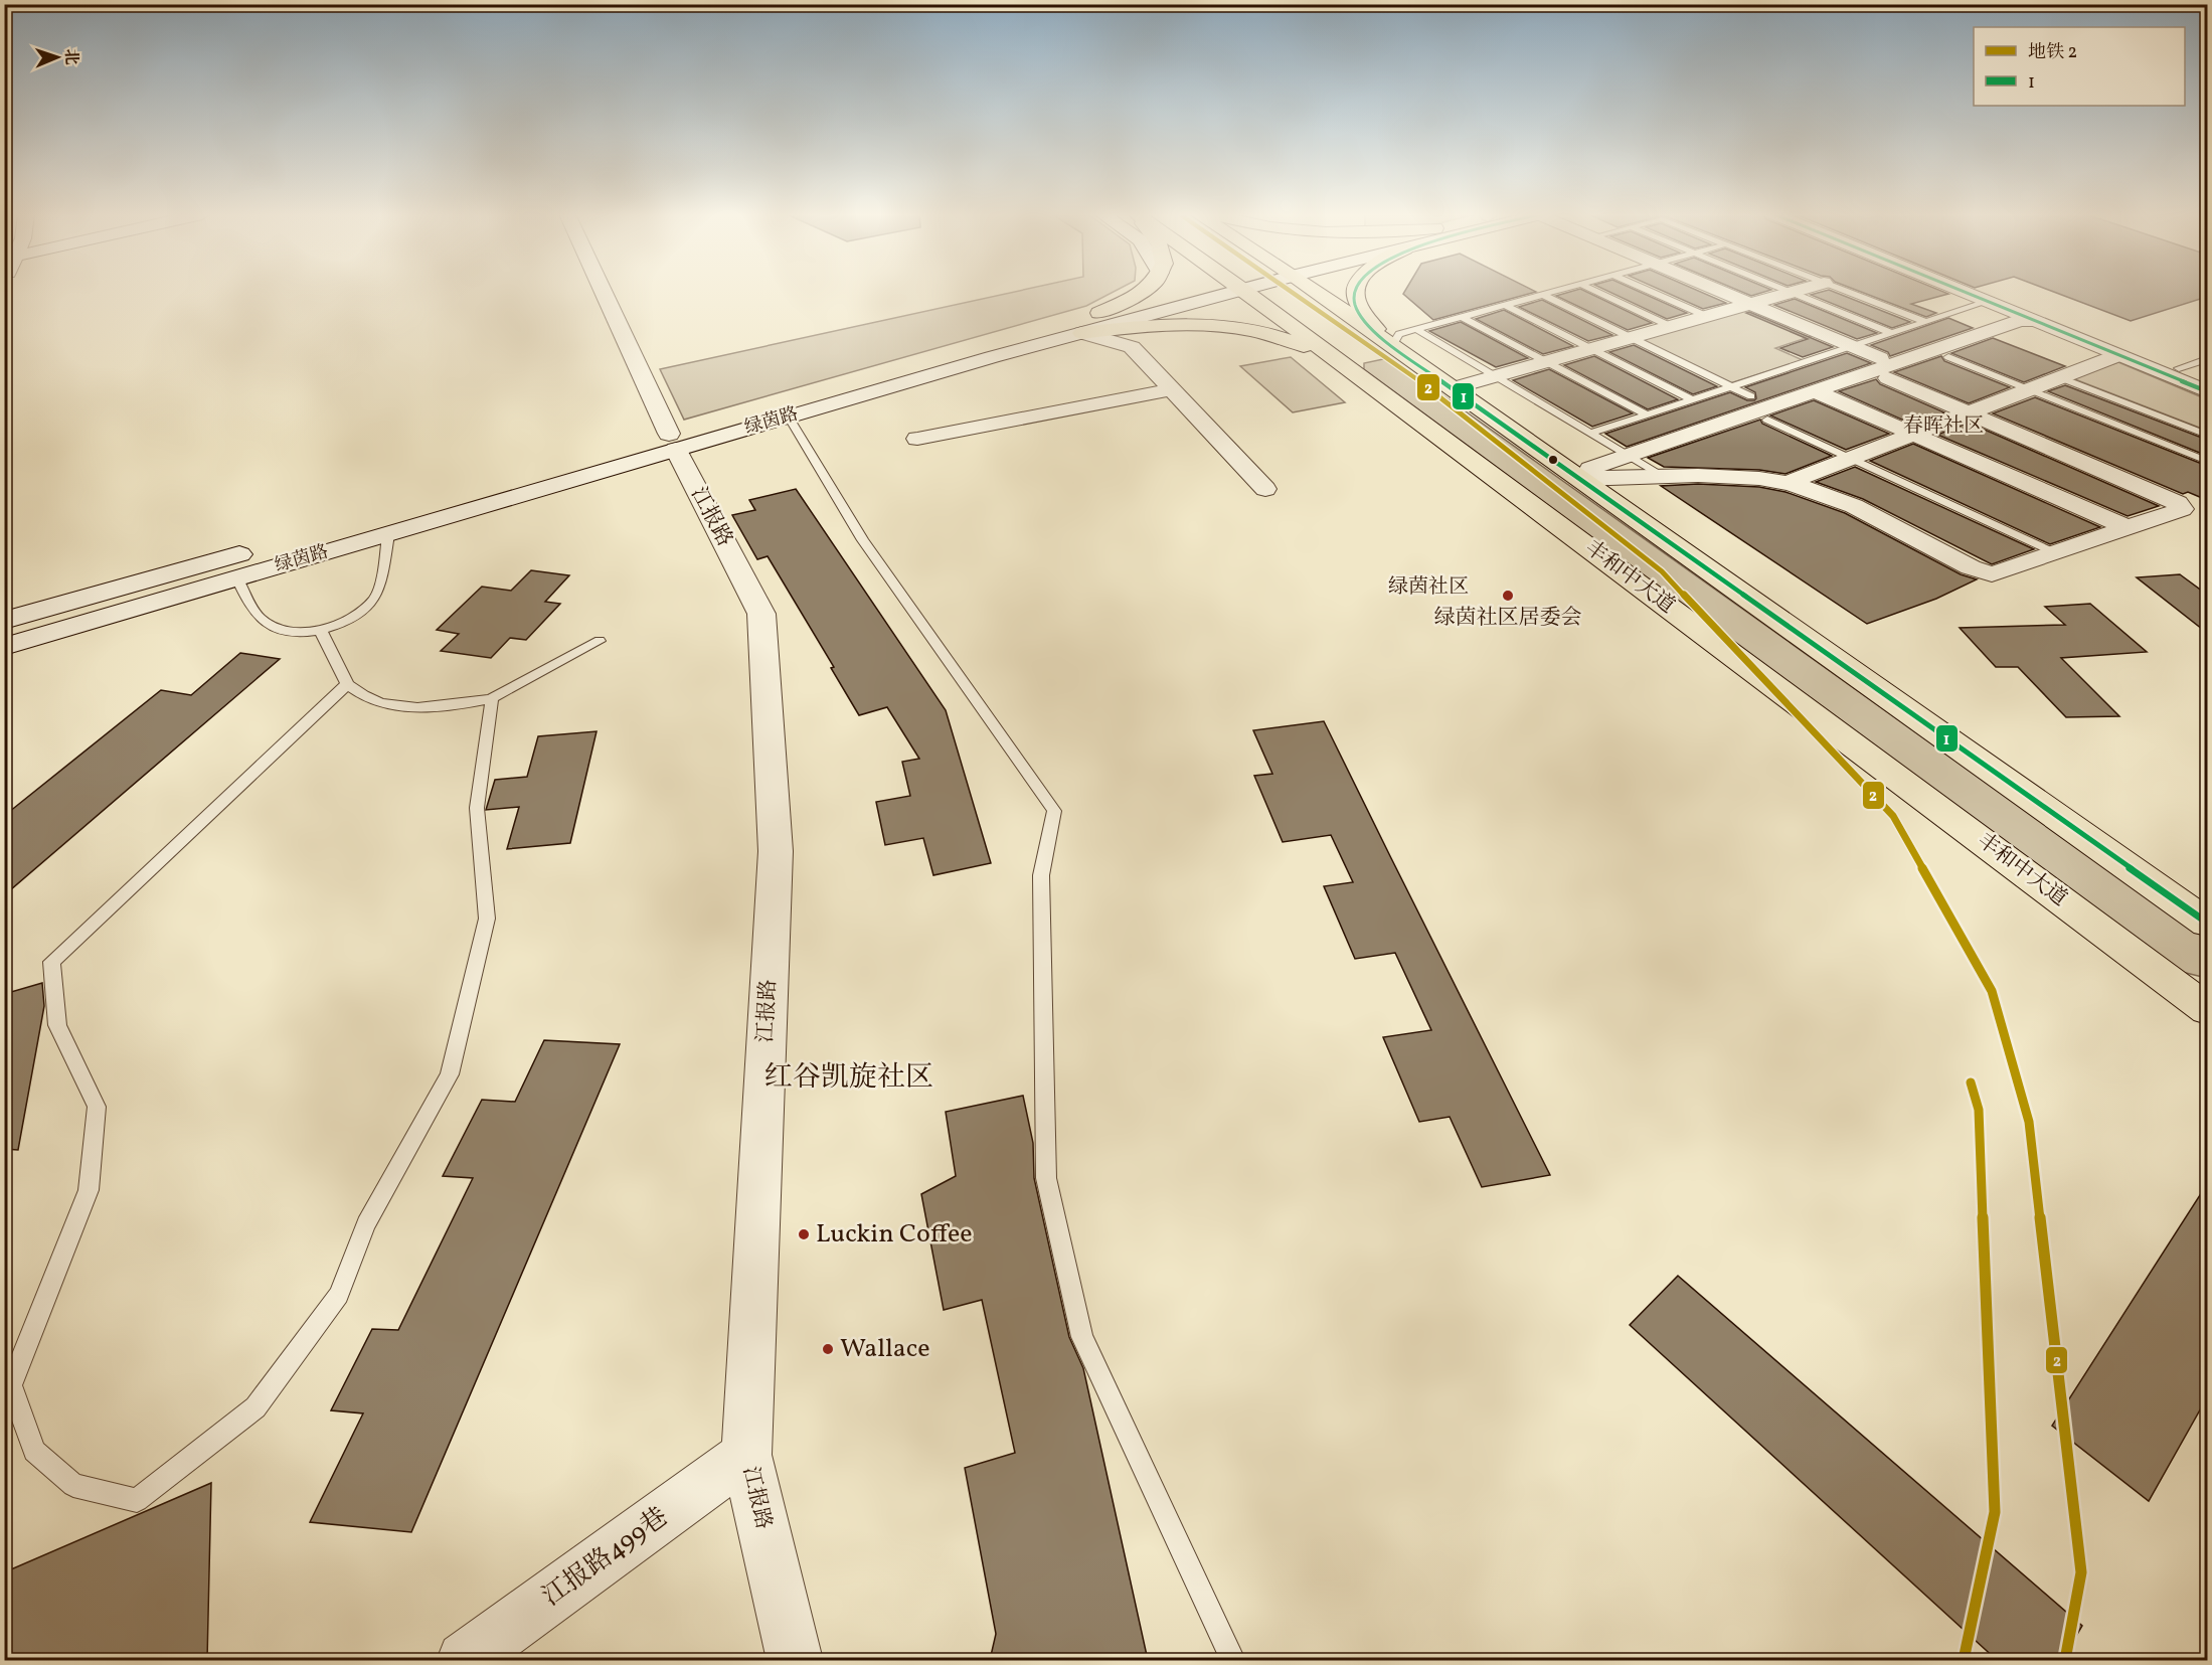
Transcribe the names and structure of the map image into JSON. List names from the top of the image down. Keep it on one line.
{"streets":{"main road":["丰和中大道"],"street":["绿茵路","江报路","江报路499巷"]},"crossings":[["绿茵路","江报路"],["江报路","江报路499巷"]],"districts":["春晖社区","绿茵社区","红谷凯旋社区"],"places":["绿茵社区居委会","Luckin Coffee","Wallace"],"lines":["metro line 2","transit line 1"],"legend":["地铁 2","1"],"north":"right"}
